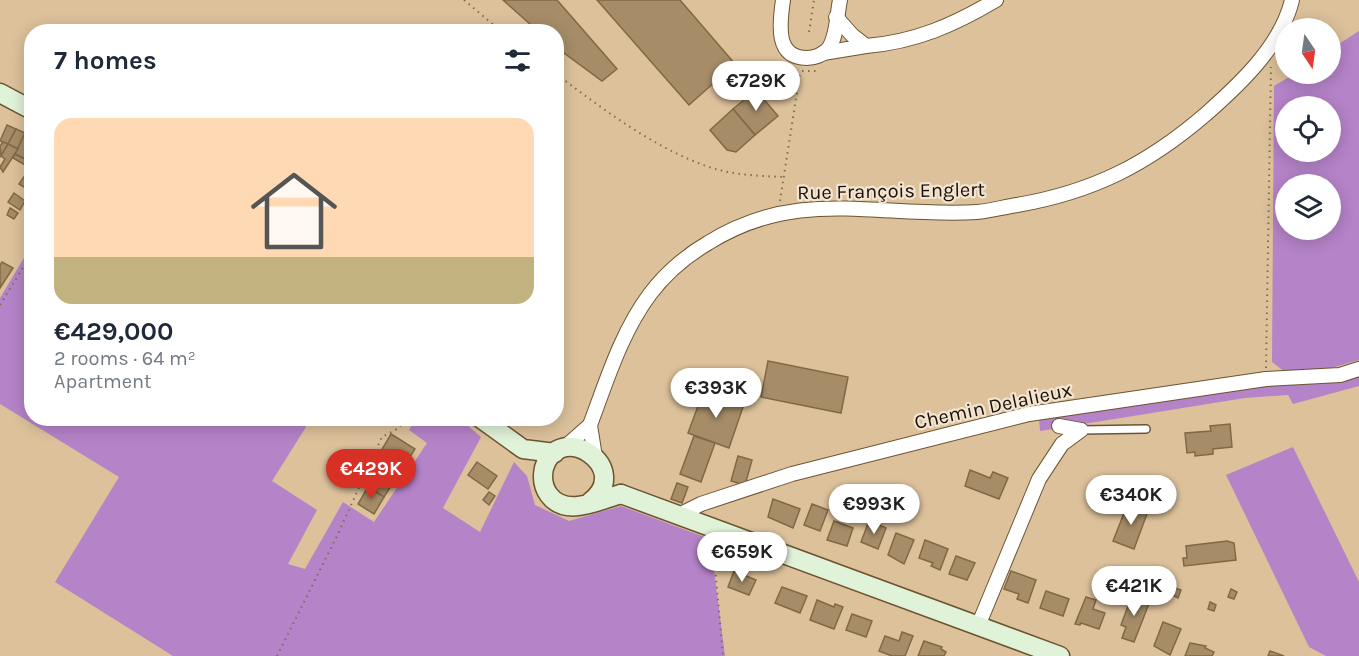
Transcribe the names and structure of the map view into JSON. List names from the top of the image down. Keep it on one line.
{"streets":{"street":["Rue François Englert","Chemin Delalieux"]},"north":"bottom","page":{"heading":"7 homes","price":["€729K","€393K","€429K","€340K","€993K","€659K","€421K"],"list":[{"name":"€429,000","note":"2 rooms · 64 m² · Apartment"}]}}
